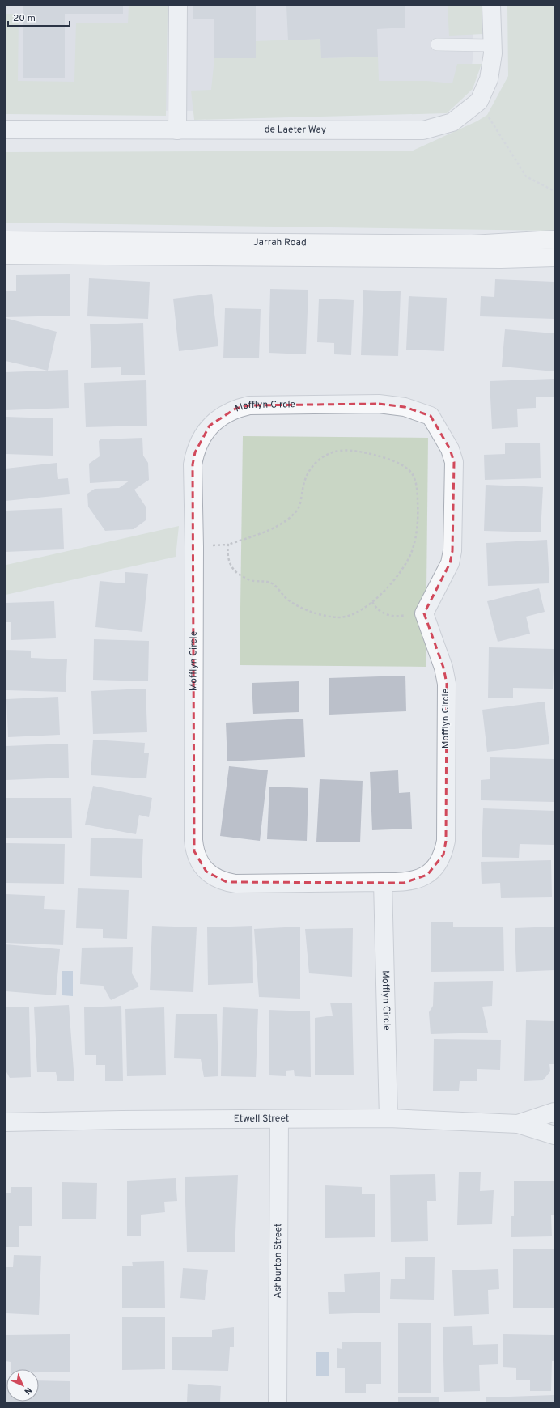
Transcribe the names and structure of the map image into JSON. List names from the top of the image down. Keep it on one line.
{"streets":{"street":["de Laeter Way","Jarrah Road","Mofflyn Circle","Etwell Street","Ashburton Street"]},"crossings":[["Mofflyn Circle","Etwell Street"],["Etwell Street","Ashburton Street"]],"scale_bar":"20 m","north":"bottom right"}
